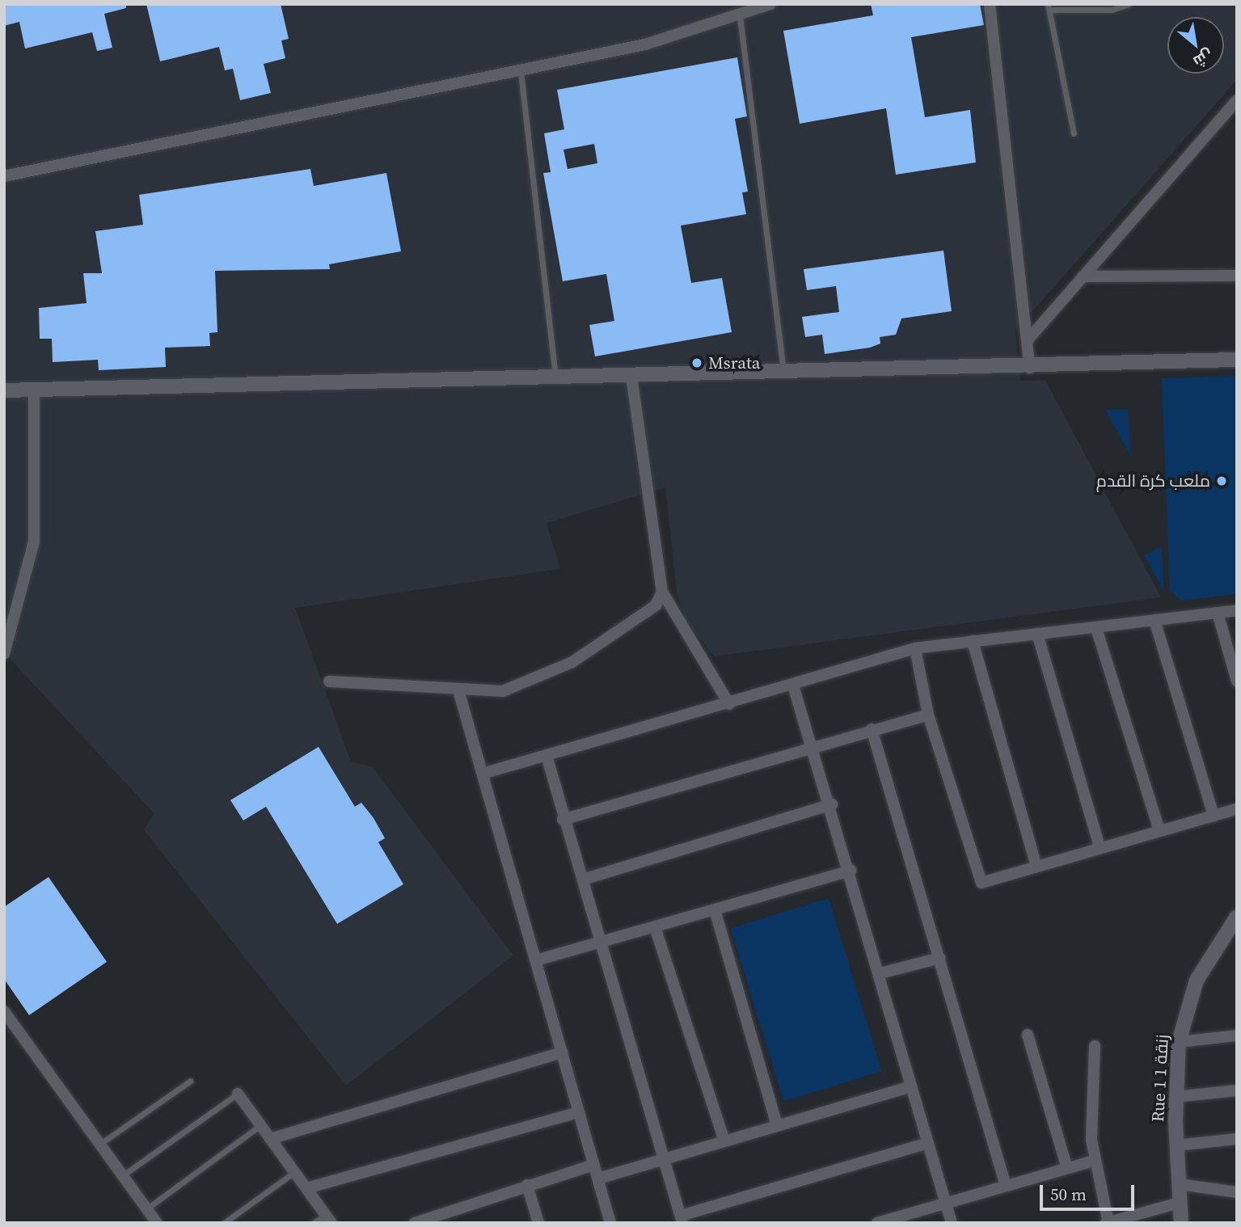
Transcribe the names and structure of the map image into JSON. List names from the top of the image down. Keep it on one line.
{"streets":{"street":["Rue 1 زنقة 1"]},"places":["Msrata","ملعب كرة القدم"],"scale_bar":"50 m","north":"bottom right"}
